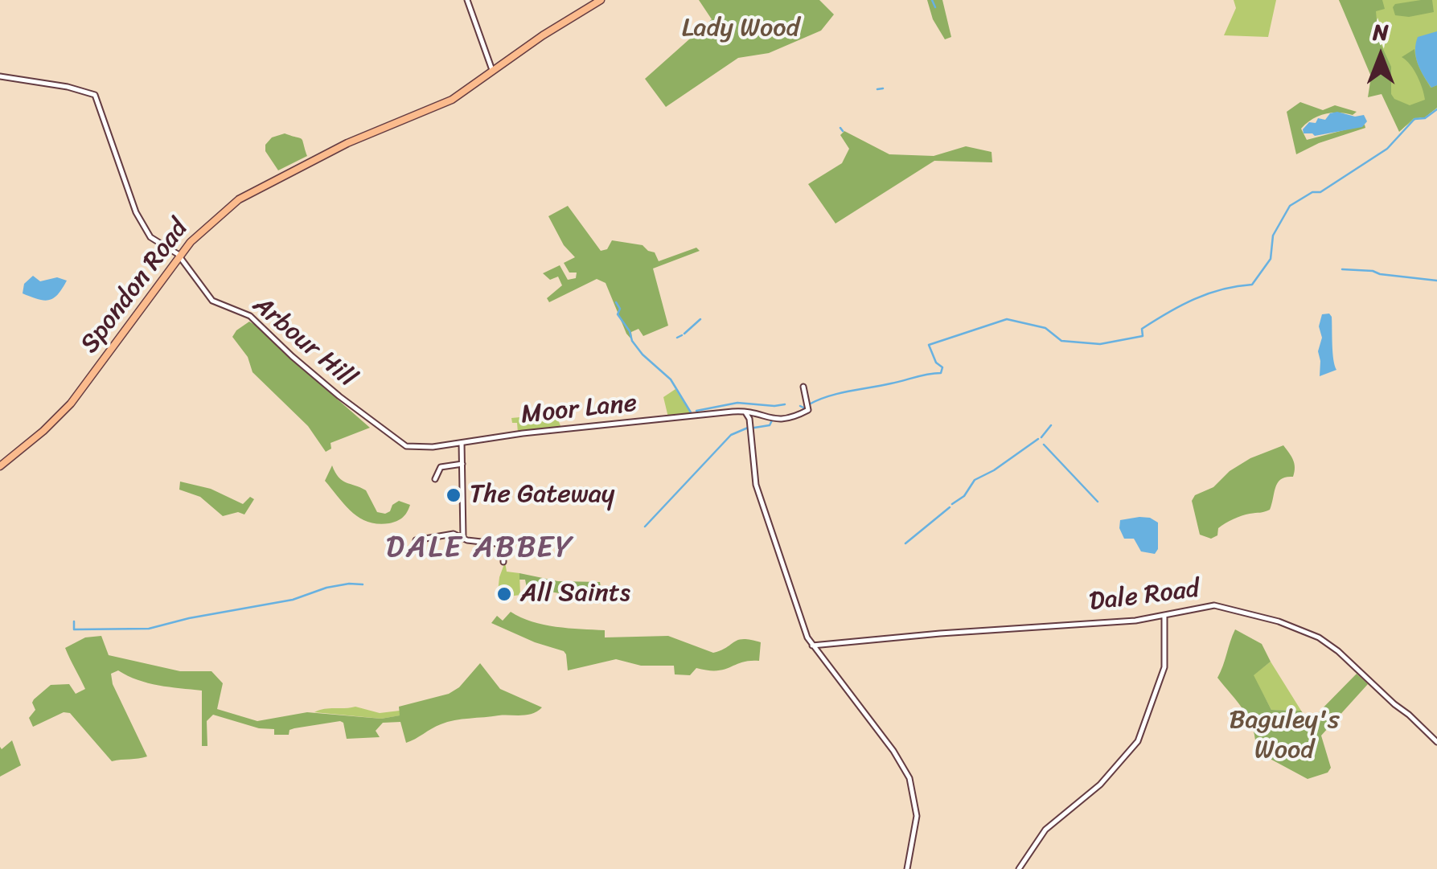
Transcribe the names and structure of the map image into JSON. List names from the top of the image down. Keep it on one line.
{"streets":{"main road":["Spondon Road"],"street":["Arbour Hill","Moor Lane","Dale Road"]},"crossings":[["Spondon Road","Arbour Hill"],["Arbour Hill","Moor Lane"]],"districts":["DALE ABBEY"],"parks":["Lady Wood","Baguley's Wood"],"places":["The Gateway","All Saints"],"north":"top"}
